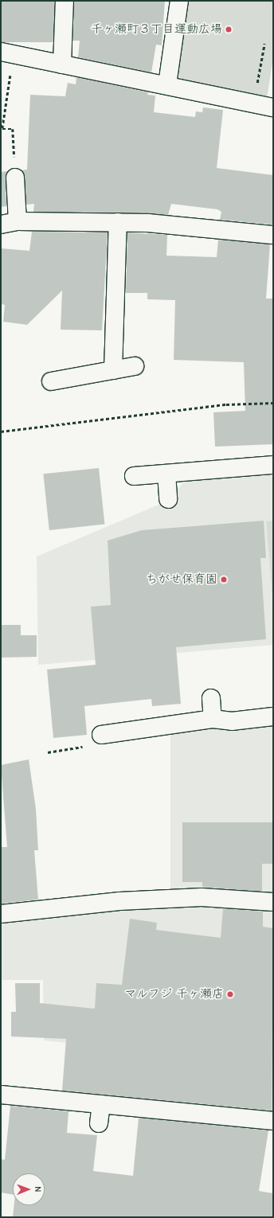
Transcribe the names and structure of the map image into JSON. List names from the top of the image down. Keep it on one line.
{"places":["千ヶ瀬町３丁目運動広場","ちがせ保育園","マルフジ 千ヶ瀬店"],"north":"right"}
